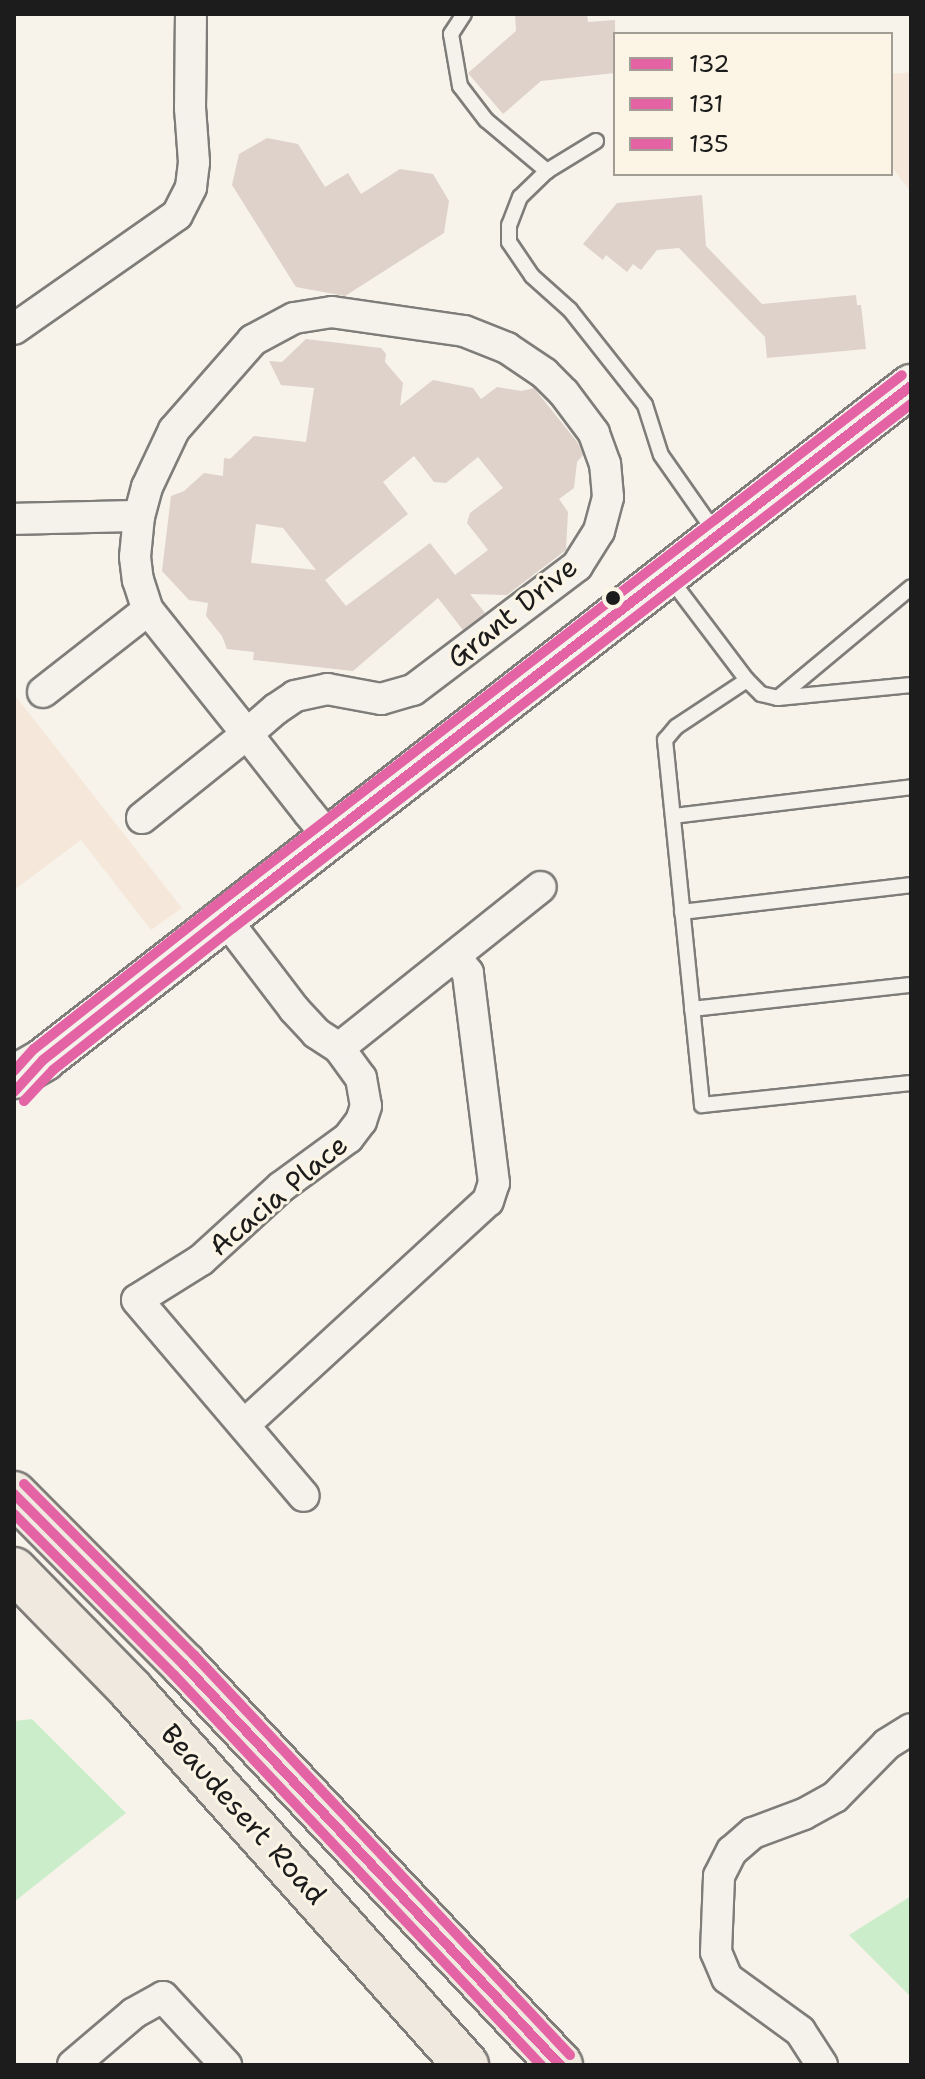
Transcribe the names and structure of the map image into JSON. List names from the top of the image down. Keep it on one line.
{"streets":{"highway":["Beaudesert Road"],"street":["Grant Drive","Acacia Place"]},"lines":["transit line 135","transit line 132","transit line 131"],"legend":["132","131","135"]}
